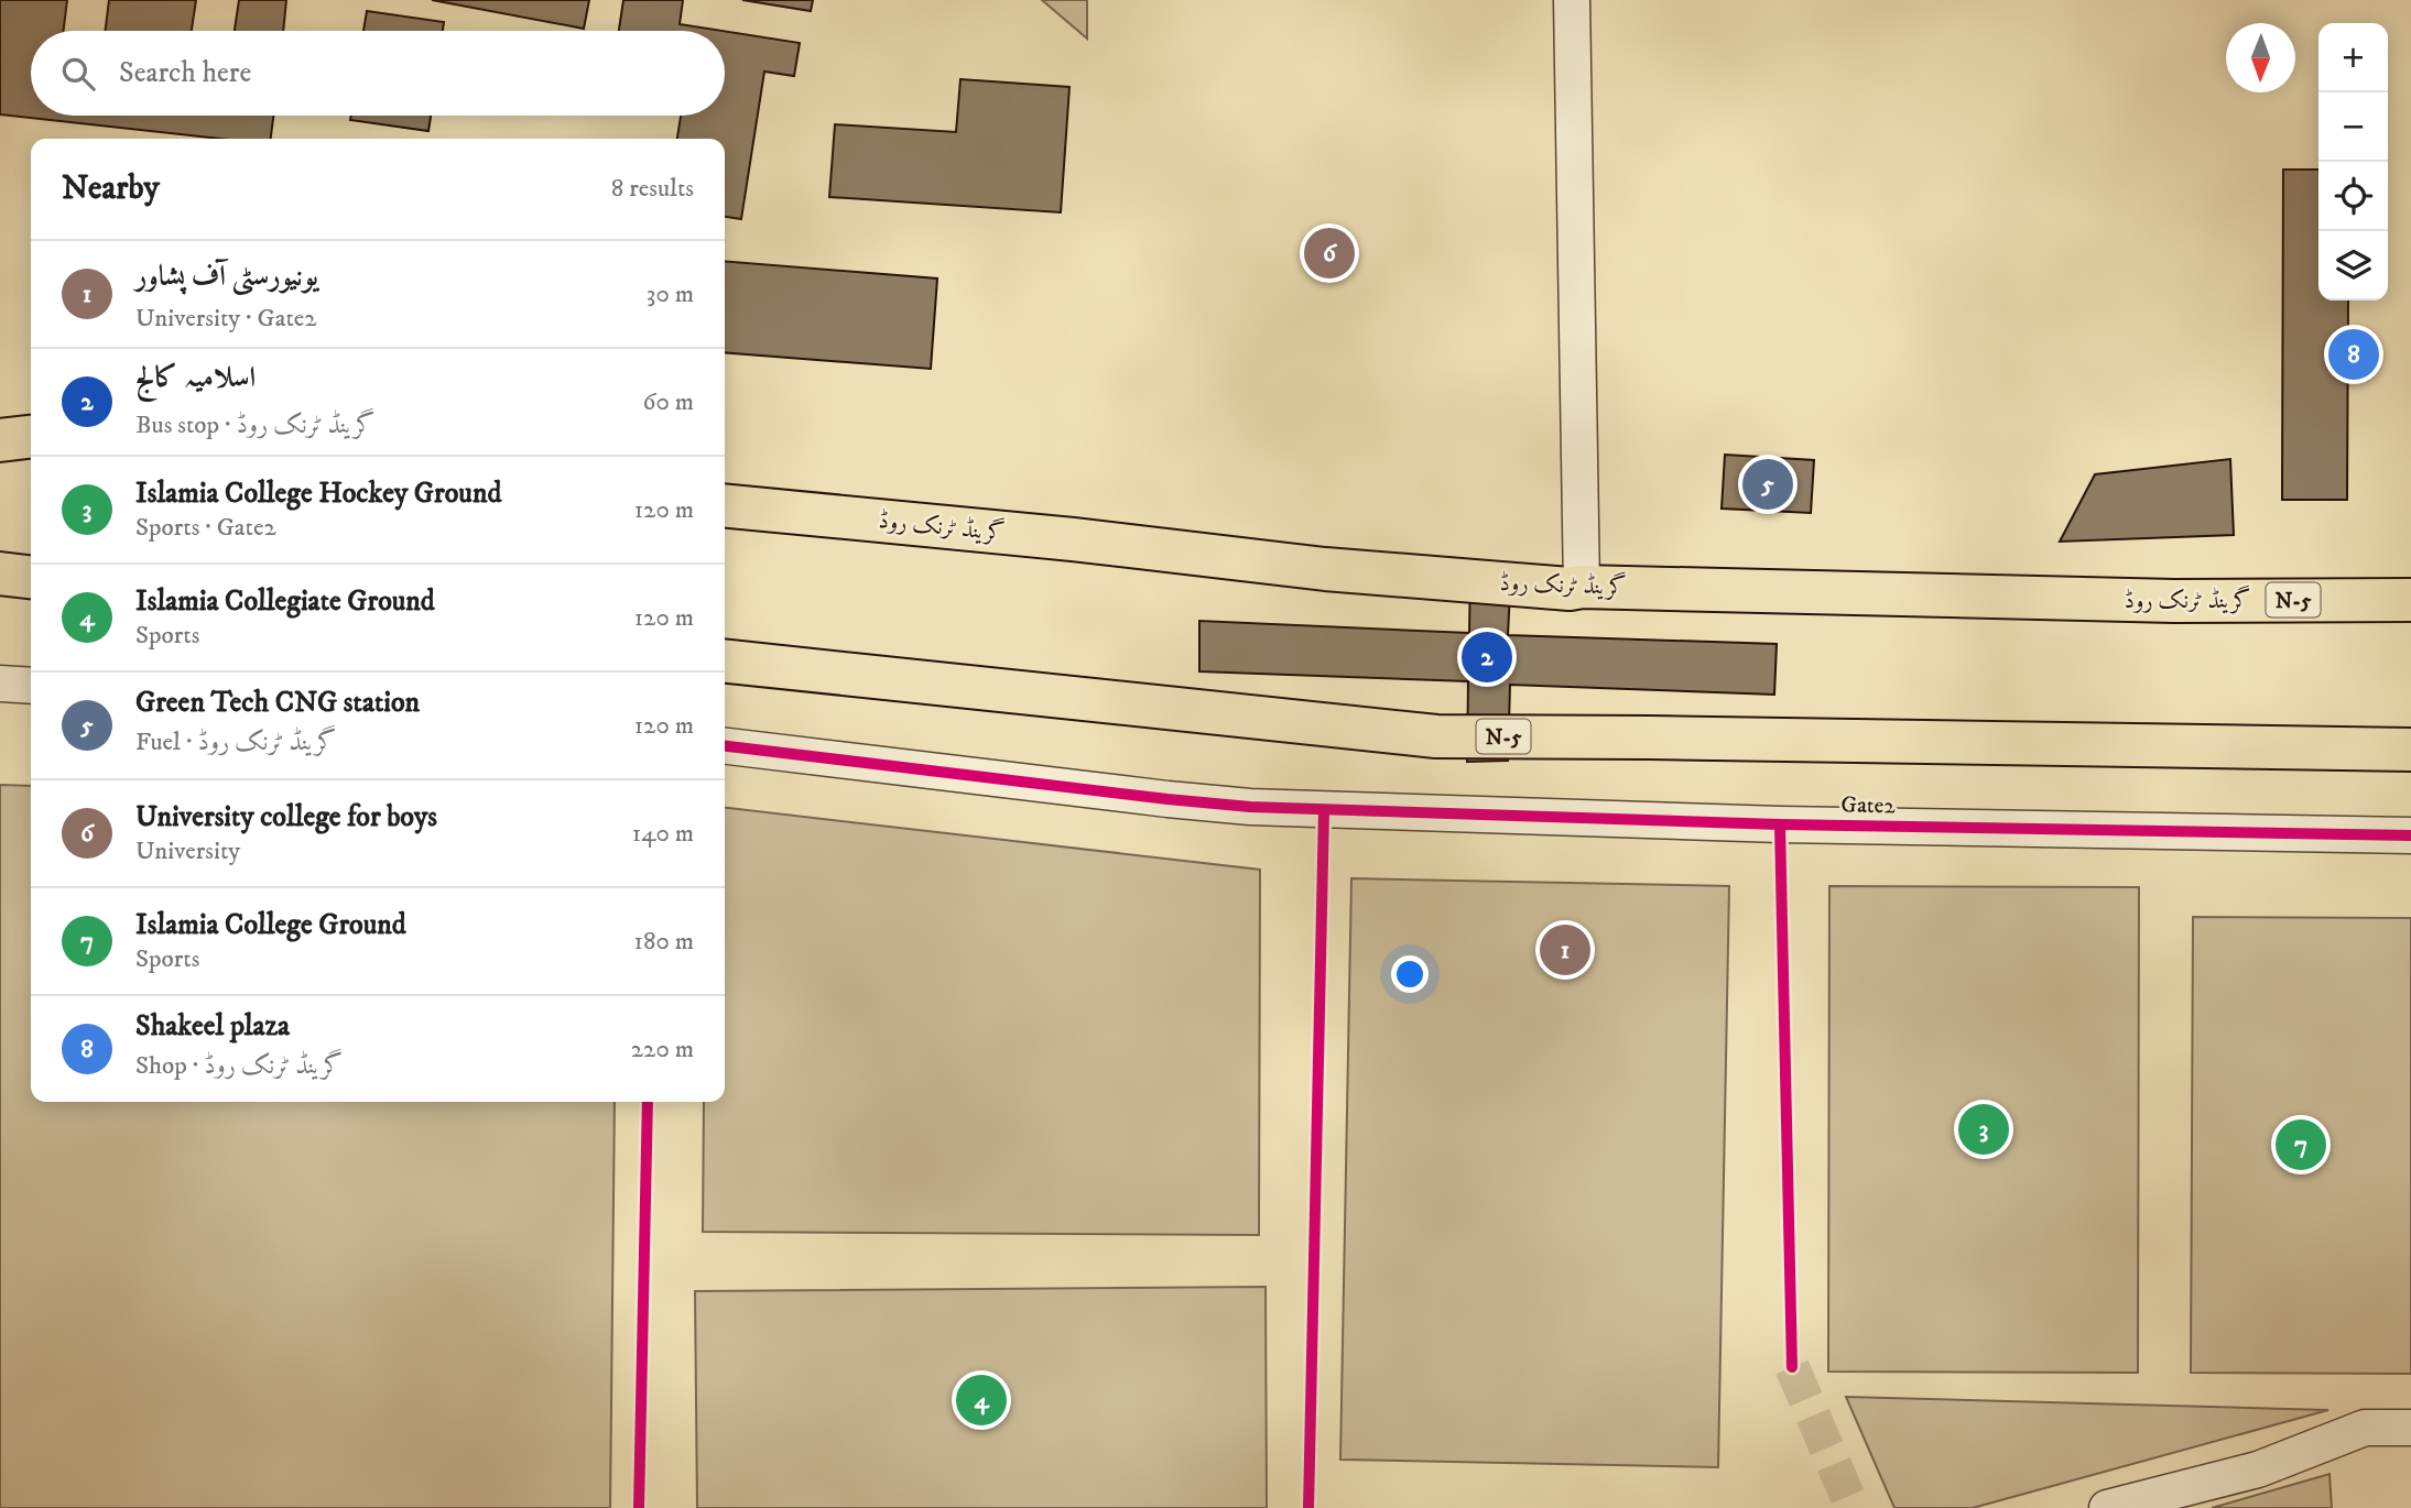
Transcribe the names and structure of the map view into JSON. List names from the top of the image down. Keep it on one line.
{"streets":{"highway":["گرینڈ ٹرنک روڈ","N-5"],"street":["Gate2"]},"north":"bottom","page":{"map_buttons":["+","−"],"search":"Search here","heading":["Nearby","8 results"],"pins":["6","8","5","2","1","3","7","4"],"list":[{"mark":"1","name":"یونیورسٹی آف پشاور","note":"University · Gate2","value":"30 m"},{"mark":"2","name":"اسلامیہ کالج","note":"Bus stop · گرینڈ ٹرنک روڈ","value":"60 m"},{"mark":"3","name":"Islamia College Hockey Ground","note":"Sports · Gate2","value":"120 m"},{"mark":"4","name":"Islamia Collegiate Ground","note":"Sports","value":"120 m"},{"mark":"5","name":"Green Tech CNG station","note":"Fuel · گرینڈ ٹرنک روڈ","value":"120 m"},{"mark":"6","name":"University college for boys","note":"University","value":"140 m"},{"mark":"7","name":"Islamia College Ground","note":"Sports","value":"180 m"},{"mark":"8","name":"Shakeel plaza","note":"Shop · گرینڈ ٹرنک روڈ","value":"220 m"}]}}
